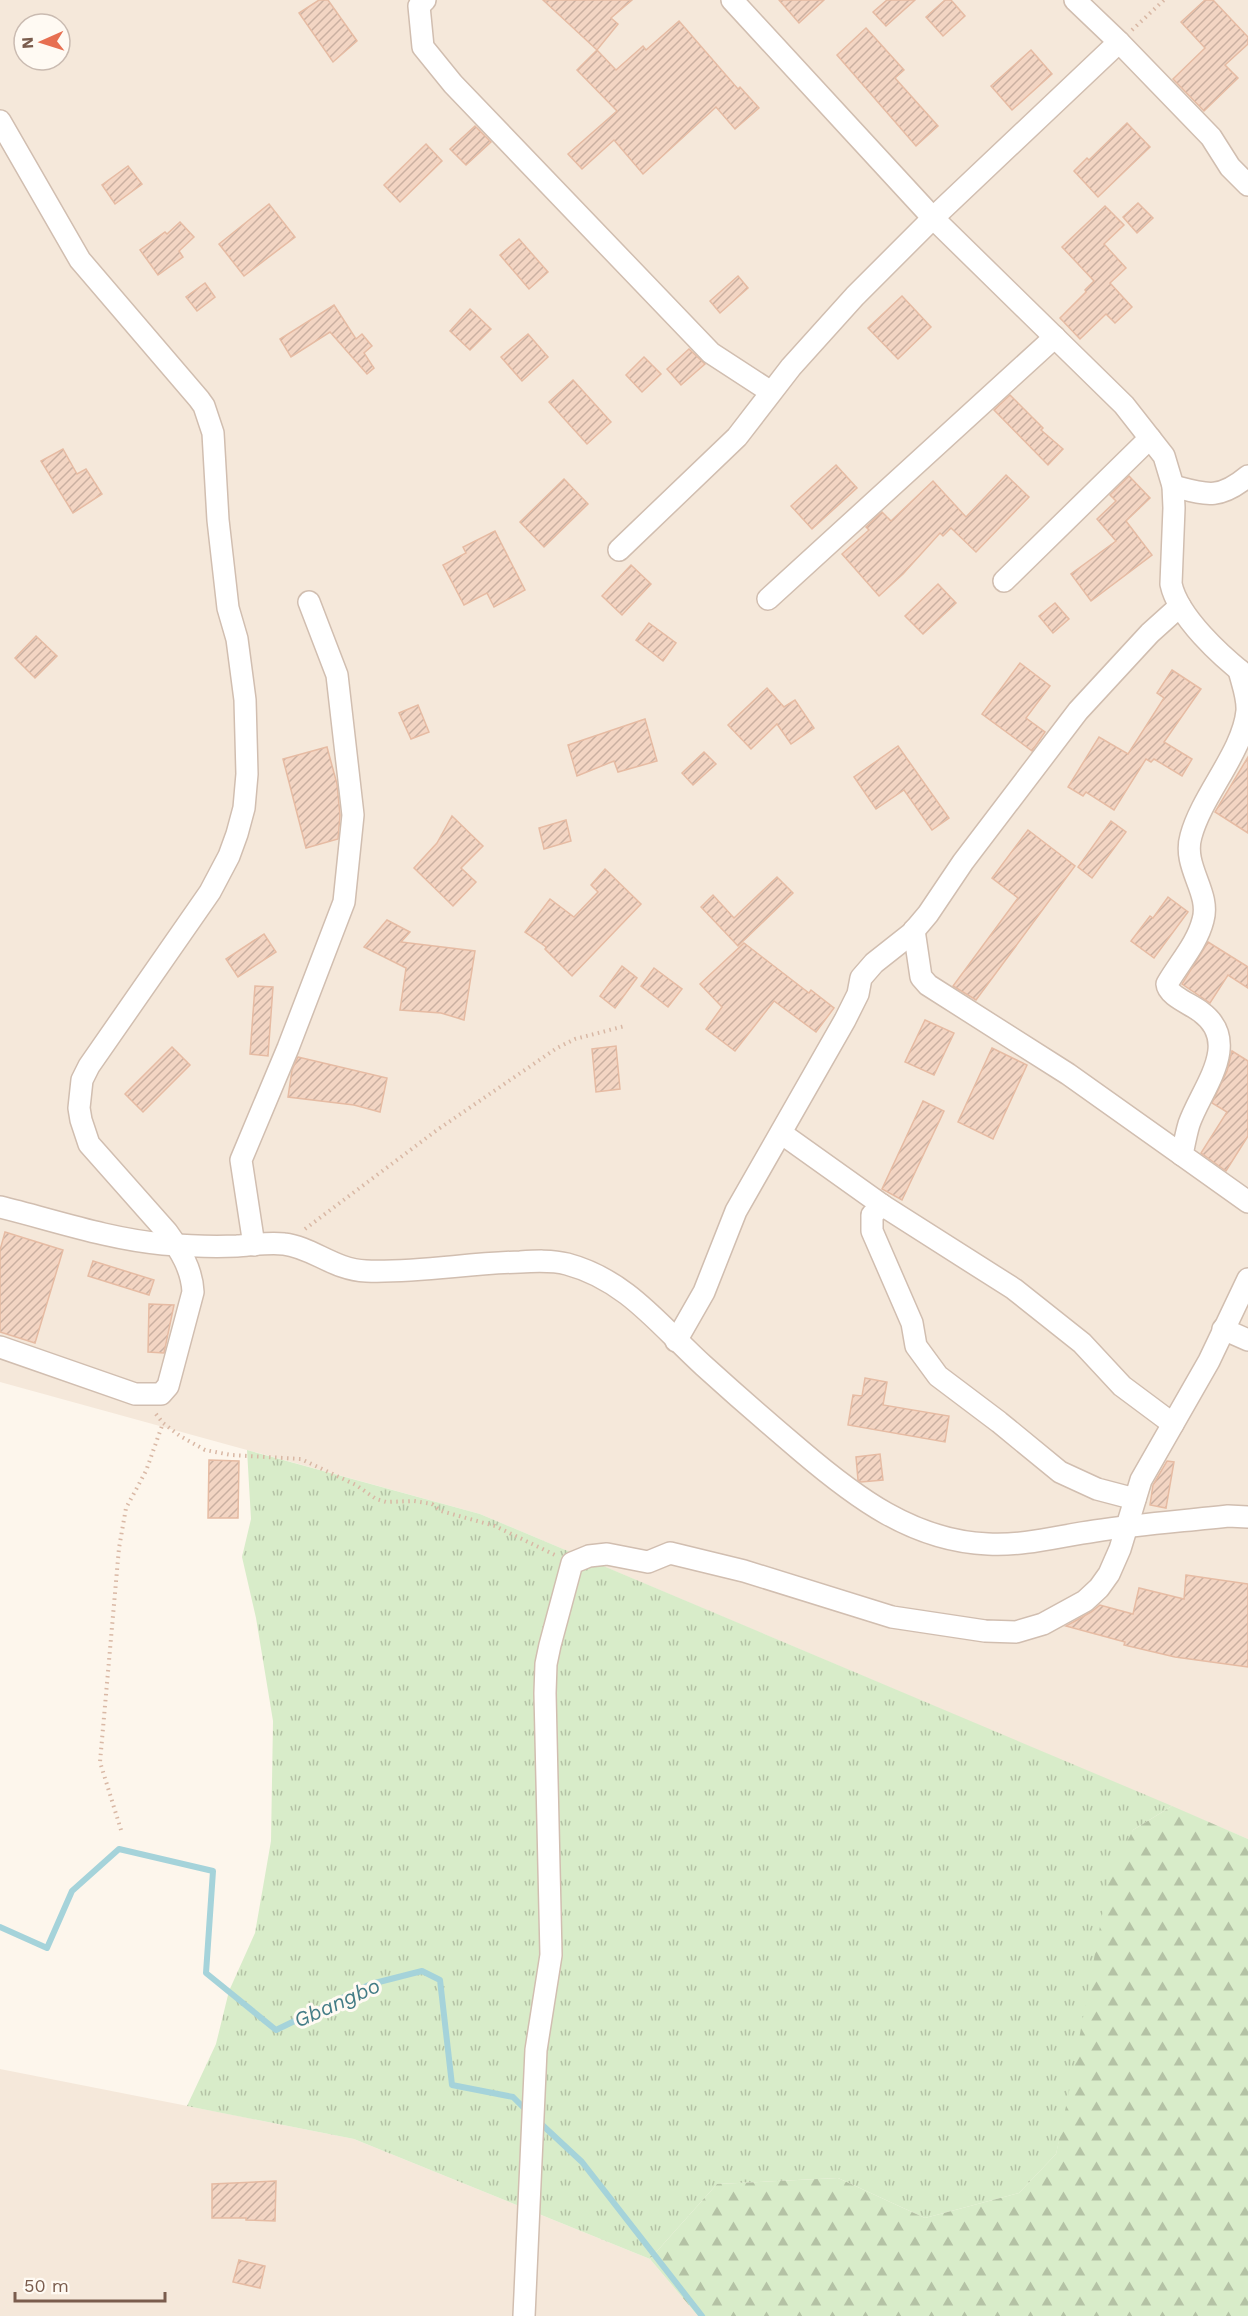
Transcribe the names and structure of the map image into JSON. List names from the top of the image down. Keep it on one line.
{"water":["Gbangbo"],"scale_bar":"50 m","north":"left"}
